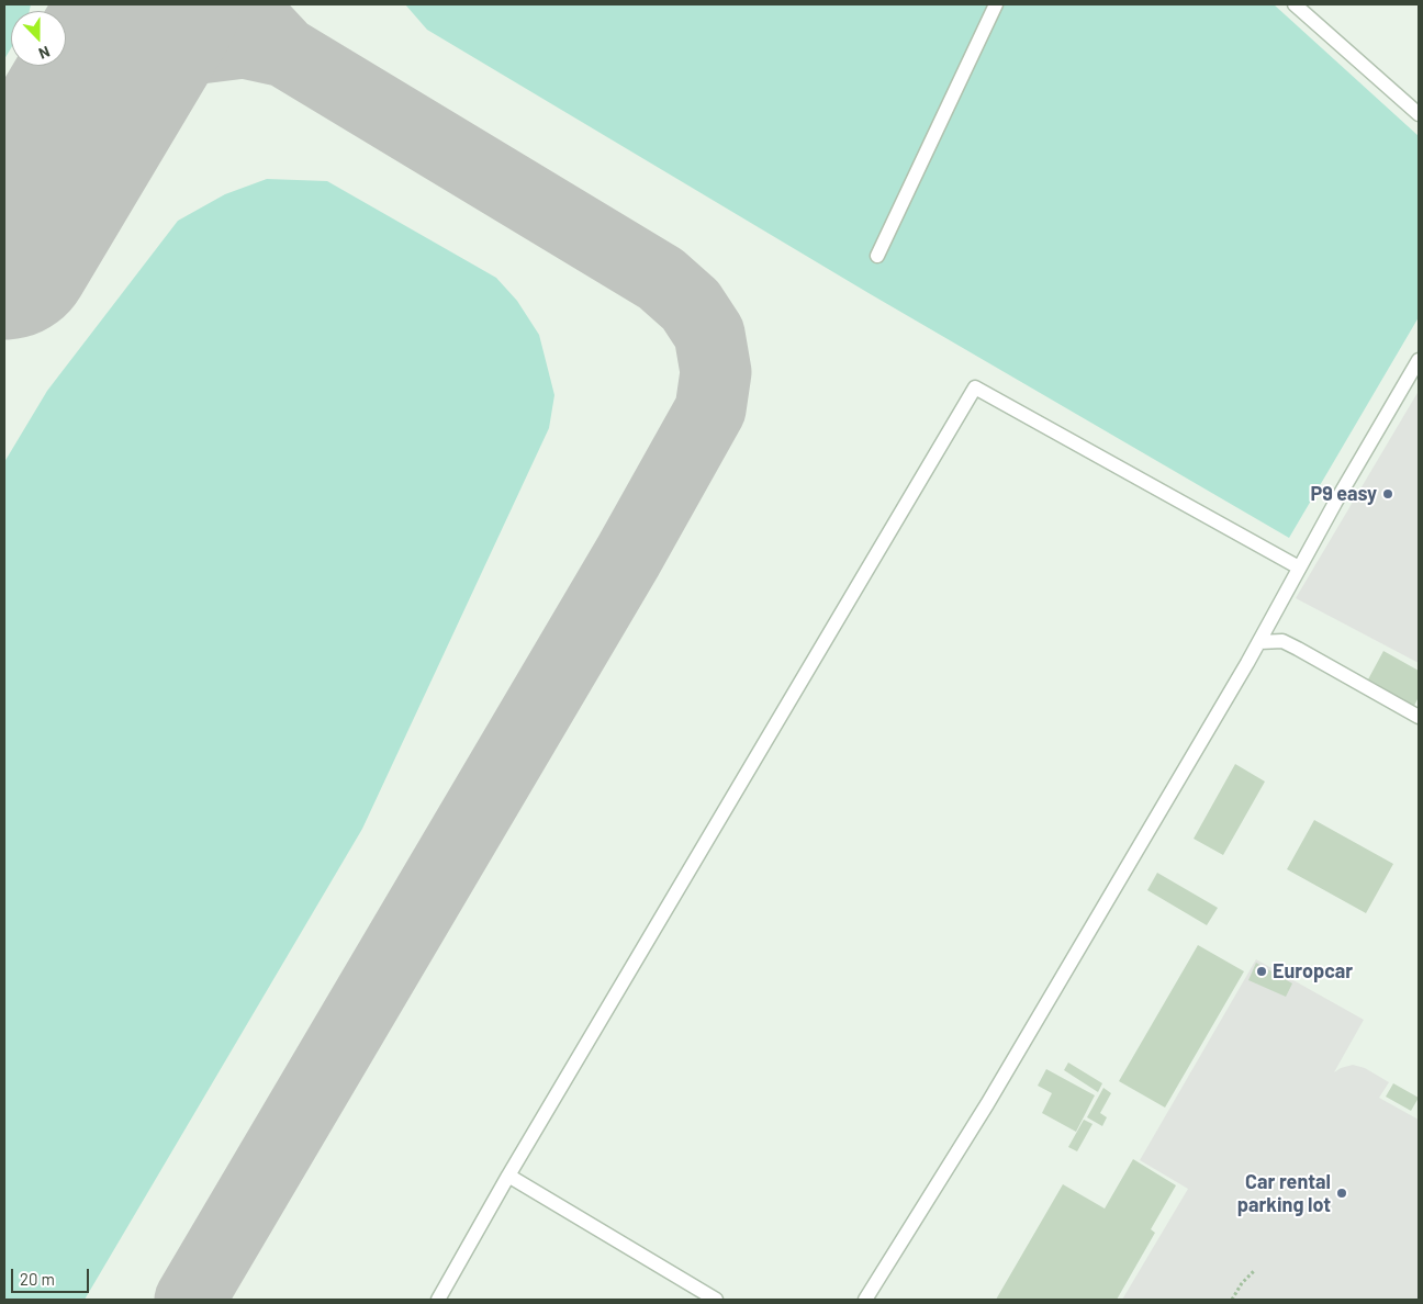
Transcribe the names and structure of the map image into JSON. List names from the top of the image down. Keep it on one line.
{"places":["P9 easy","Europcar","Car rental parking lot"],"scale_bar":"20 m","north":"bottom"}
